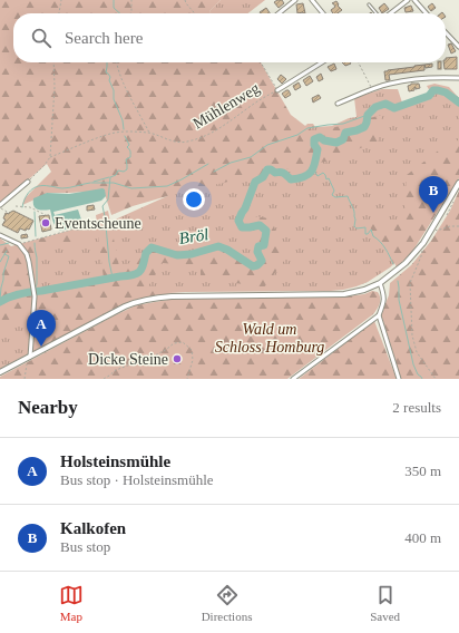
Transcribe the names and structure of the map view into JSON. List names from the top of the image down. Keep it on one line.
{"streets":{"street":["Mühlenweg"]},"water":["Bröl"],"parks":["Wald um Schloss Homburg"],"places":["Eventscheune","Dicke Steine"],"page":{"search":"Search here","pins":["B","A"],"heading":["Nearby","2 results"],"list":[{"mark":"A","name":"Holsteinsmühle","note":"Bus stop · Holsteinsmühle","value":"350 m"},{"mark":"B","name":"Kalkofen","note":"Bus stop","value":"400 m"}],"nav":["Map","Directions","Saved"]}}
